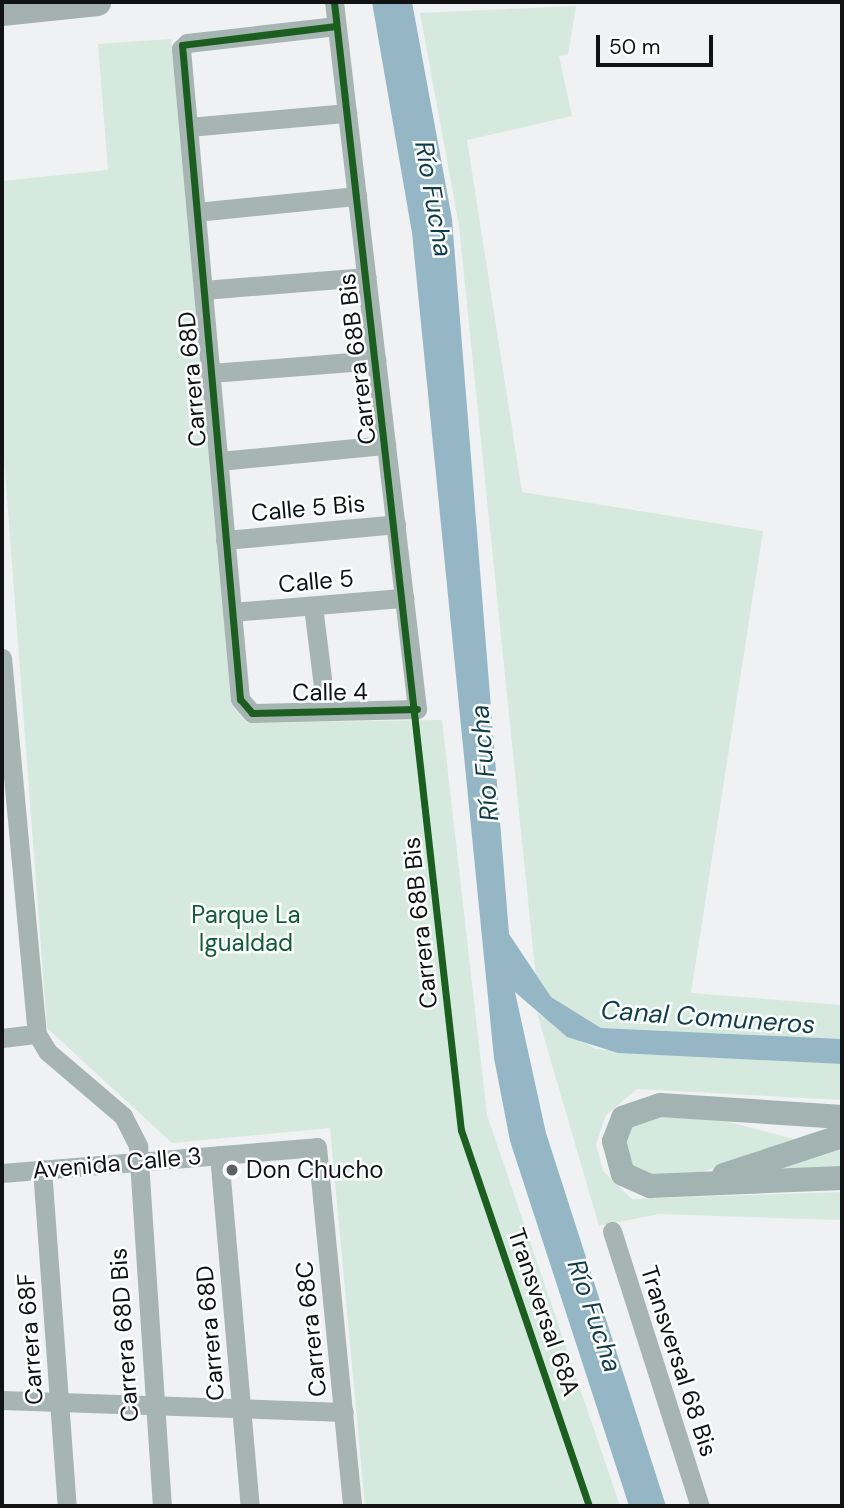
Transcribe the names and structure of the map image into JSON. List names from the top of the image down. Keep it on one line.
{"streets":{"street":["Carrera 68B Bis","Carrera 68D","Calle 5 Bis","Calle 5","Calle 4","Avenida Calle 3","Carrera 68C","Carrera 68D Bis","Carrera 68F","Transversal 68 Bis"],"cycle path":["Transversal 68A"]},"crossings":[["Carrera 68B Bis","Carrera 68D"],["Carrera 68B Bis","Calle 5 Bis"],["Carrera 68B Bis","Calle 5"],["Carrera 68B Bis","Calle 4"],["Carrera 68D","Calle 5 Bis"],["Carrera 68D","Calle 5"],["Carrera 68D","Calle 4"],["Carrera 68D","Avenida Calle 3"],["Avenida Calle 3","Carrera 68C"],["Avenida Calle 3","Carrera 68D Bis"],["Avenida Calle 3","Carrera 68F"]],"water":["Río Fucha","Canal Comuneros"],"parks":["Parque La Igualdad"],"places":["Don Chucho"],"scale_bar":"50 m"}
